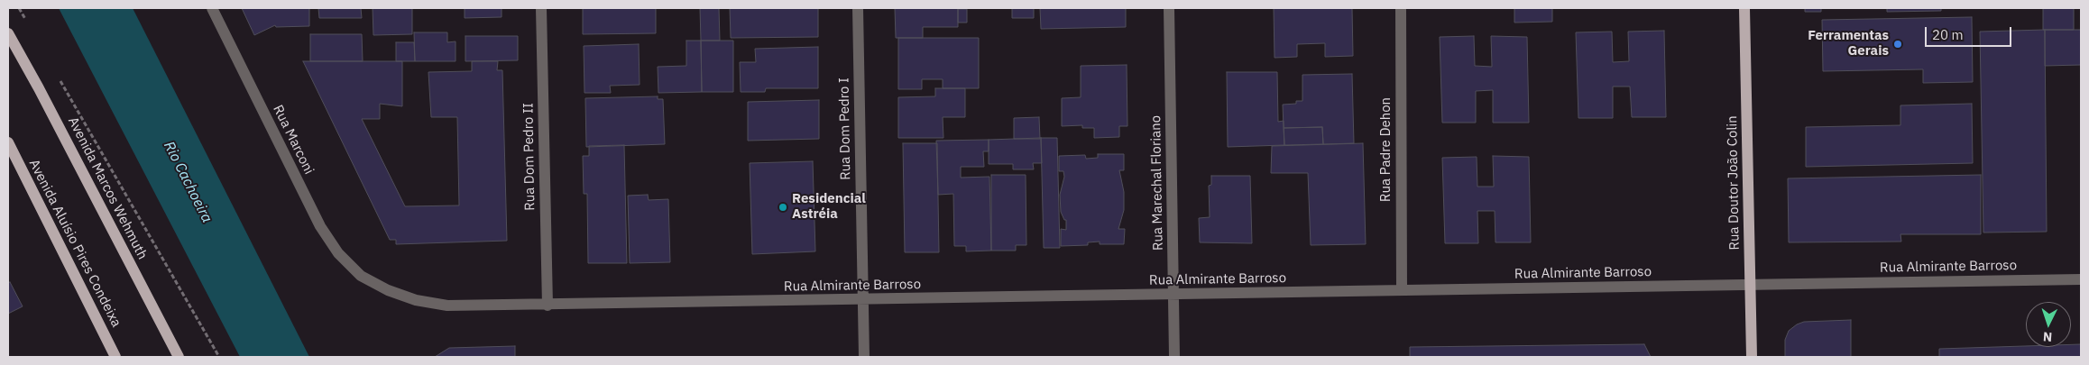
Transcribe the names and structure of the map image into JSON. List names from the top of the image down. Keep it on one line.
{"streets":{"main road":["Rua Doutor João Colin","Avenida Marcos Wehmuth","Avenida Aluísio Pires Condeixa"],"street":["Rua Dom Pedro I","Rua Marconi","Rua Padre Dehon","Rua Dom Pedro II","Rua Marechal Floriano","Rua Almirante Barroso"]},"crossings":[["Rua Dom Pedro I","Rua Almirante Barroso"],["Rua Marconi","Rua Almirante Barroso"],["Rua Padre Dehon","Rua Almirante Barroso"],["Rua Dom Pedro II","Rua Almirante Barroso"],["Rua Marechal Floriano","Rua Almirante Barroso"],["Rua Doutor João Colin","Rua Almirante Barroso"]],"water":["Rio Cachoeira"],"places":["Ferramentas Gerais","Residencial Astréia"],"scale_bar":"20 m","north":"bottom"}
